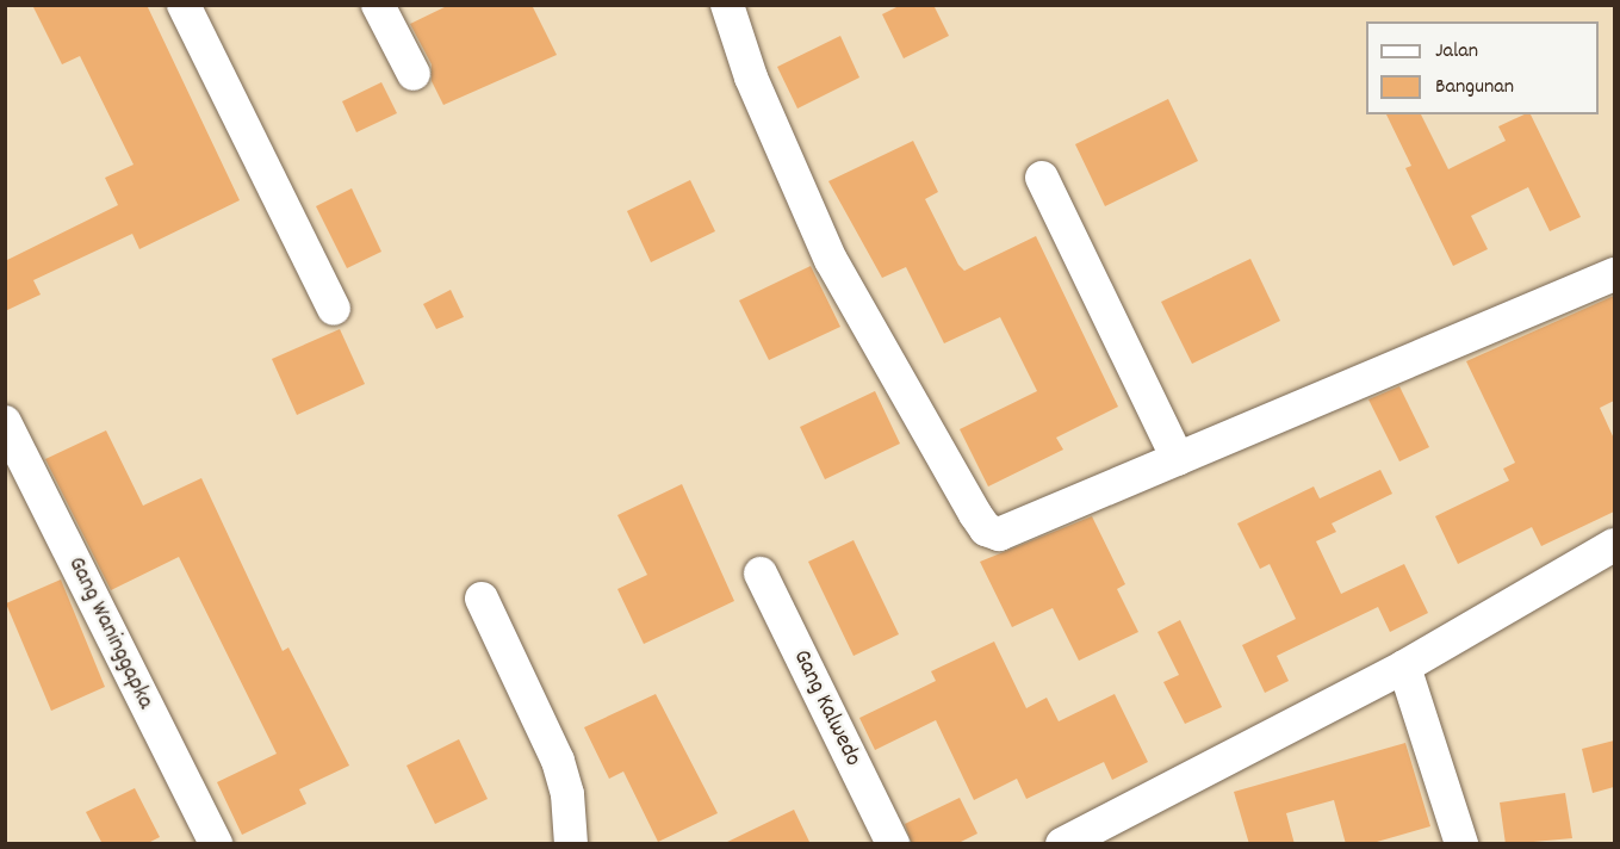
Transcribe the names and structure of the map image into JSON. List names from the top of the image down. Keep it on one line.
{"streets":{"street":["Gang Waninggapka","Gang Kalwedo"]},"legend":["Jalan","Bangunan"]}
